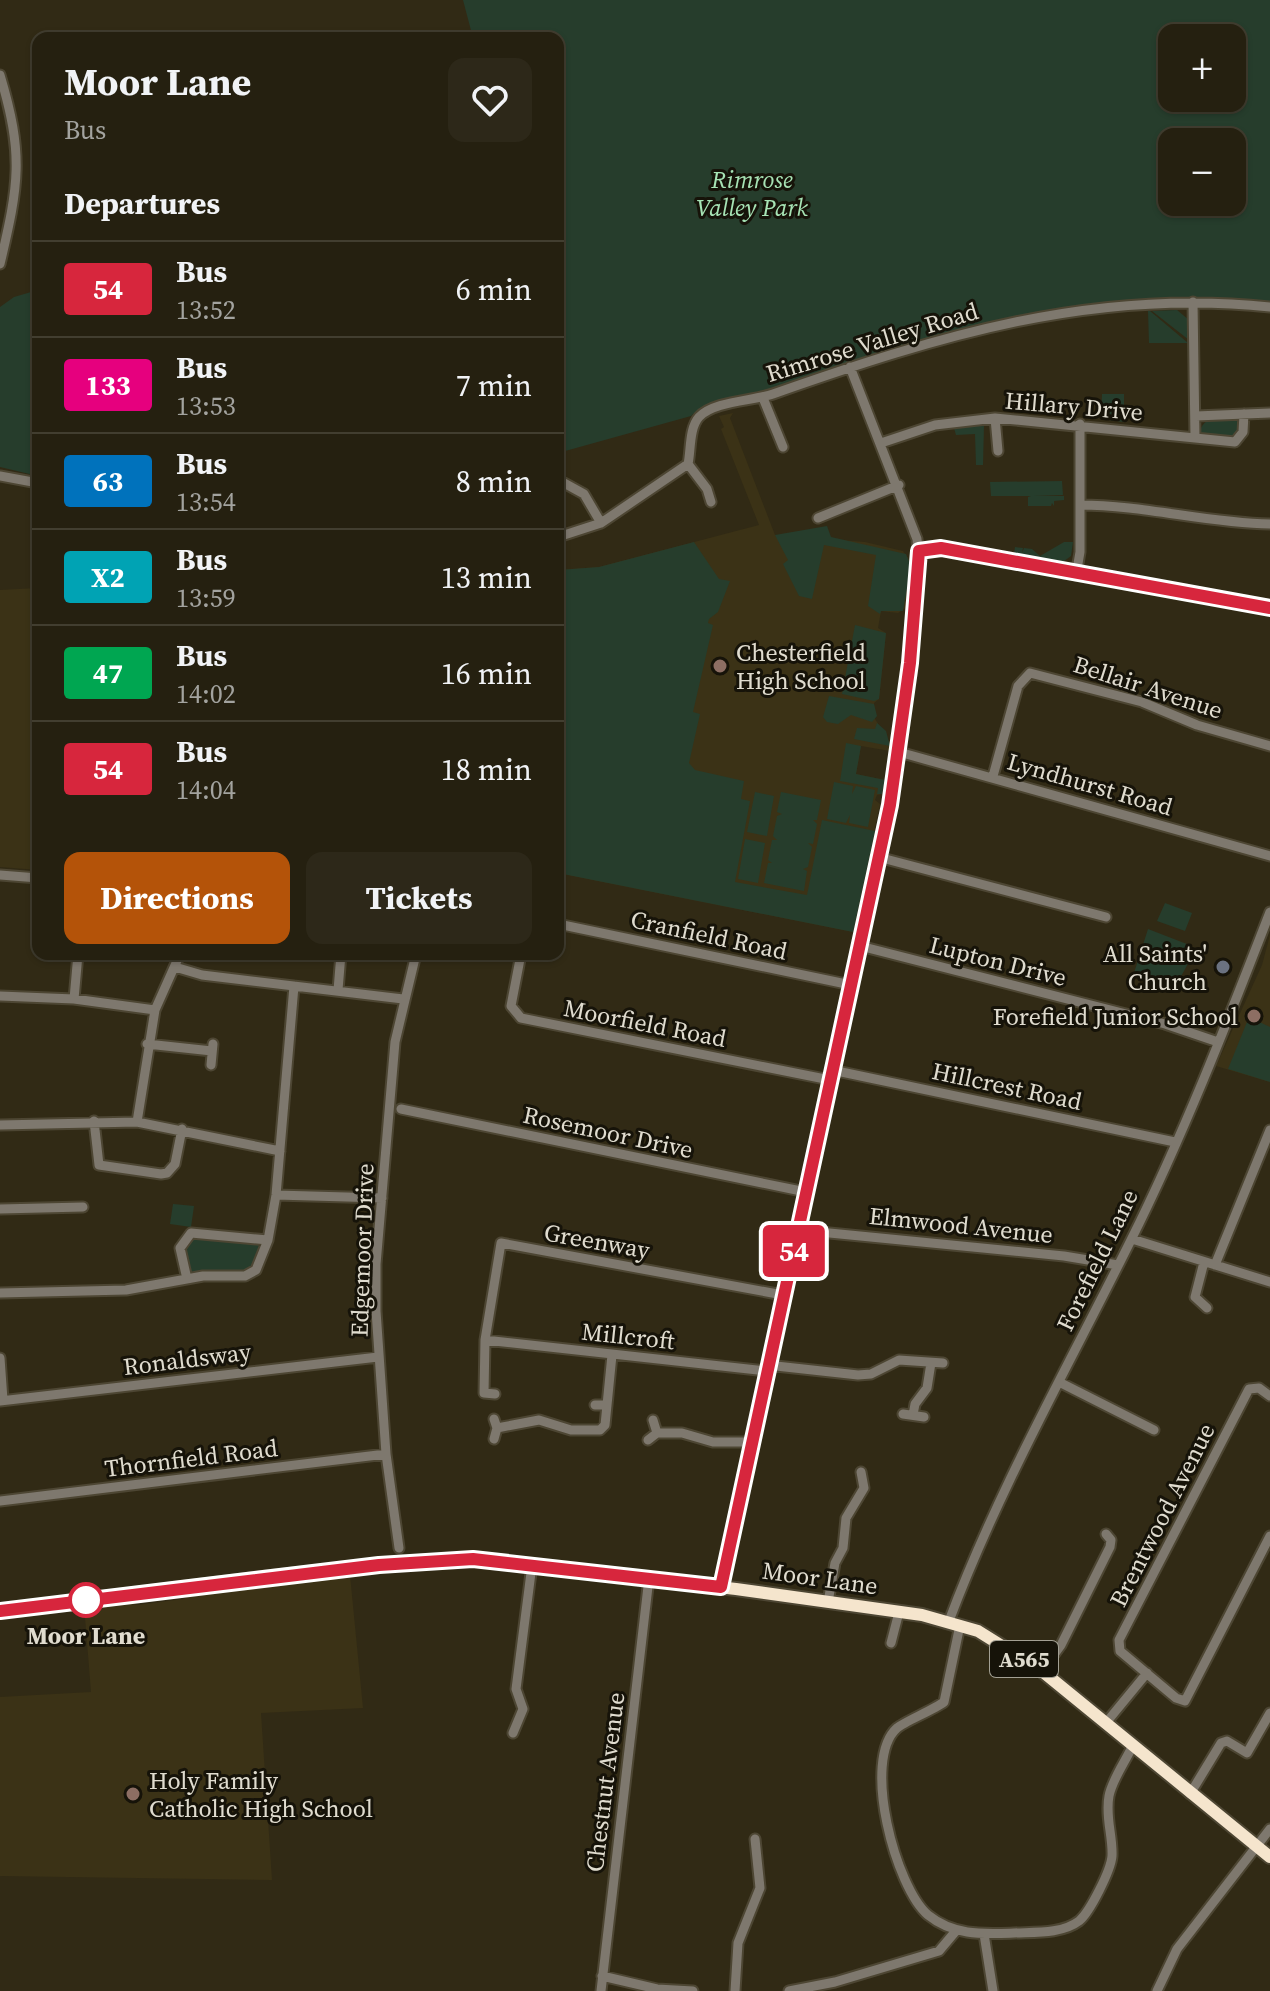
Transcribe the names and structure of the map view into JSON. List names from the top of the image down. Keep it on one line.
{"streets":{"highway":["Moor Lane","A565"],"street":["Rimrose Valley Road","Hillary Drive","Bellair Avenue","Lyndhurst Road","Cranfield Road","Lupton Drive","Moorfield Road","Hillcrest Road","Rosemoor Drive","Elmwood Avenue","Greenway","Edgemoor Drive","Forefield Lane","Millcroft","Ronaldsway","Thornfield Road","Brentwood Avenue","Chestnut Avenue"]},"crossings":[["Bellair Avenue","Lyndhurst Road"],["Lupton Drive","Forefield Lane"],["Moorfield Road","Hillcrest Road"],["Hillcrest Road","Forefield Lane"],["Elmwood Avenue","Forefield Lane"],["Greenway","Millcroft"],["Edgemoor Drive","Ronaldsway"],["Edgemoor Drive","Thornfield Road"],["Forefield Lane","Moor Lane"],["Moor Lane","Chestnut Avenue"]],"parks":["Rimrose Valley Park"],"places":["Chesterfield High School","All Saints' Church","Forefield Junior School","Moor Lane","Holy Family Catholic High School"],"lines":["bus line 54"],"page":{"on_map":"54","map_buttons":["+","−"],"heading":[["Moor Lane","Bus"],"Departures"],"list":[{"mark":"54","name":"Bus","note":"13:52","value":"6 min"},{"mark":"133","name":"Bus","note":"13:53","value":"7 min"},{"mark":"63","name":"Bus","note":"13:54","value":"8 min"},{"mark":"X2","name":"Bus","note":"13:59","value":"13 min"},{"mark":"47","name":"Bus","note":"14:02","value":"16 min"},{"mark":"54","name":"Bus","note":"14:04","value":"18 min"}],"buttons":["Directions","Tickets"]}}
